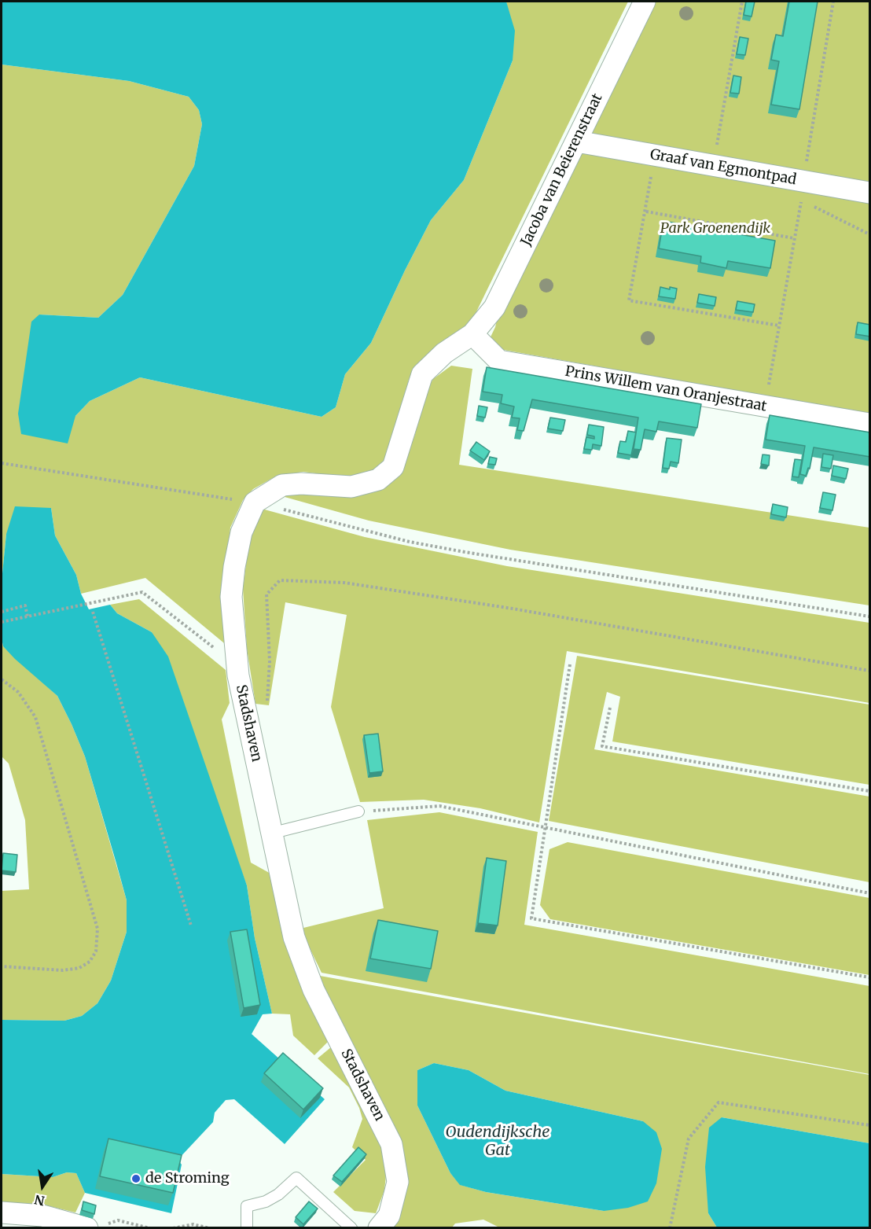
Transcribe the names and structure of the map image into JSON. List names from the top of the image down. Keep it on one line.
{"streets":{"street":["Graaf van Egmontpad","Jacoba van Beierenstraat","Prins Willem van Oranjestraat","Stadshaven"]},"crossings":[["Graaf van Egmontpad","Jacoba van Beierenstraat"],["Jacoba van Beierenstraat","Prins Willem van Oranjestraat"]],"water":["Oudendijksche Gat"],"parks":["Park Groenendijk"],"places":["de Stroming"],"north":"bottom"}
